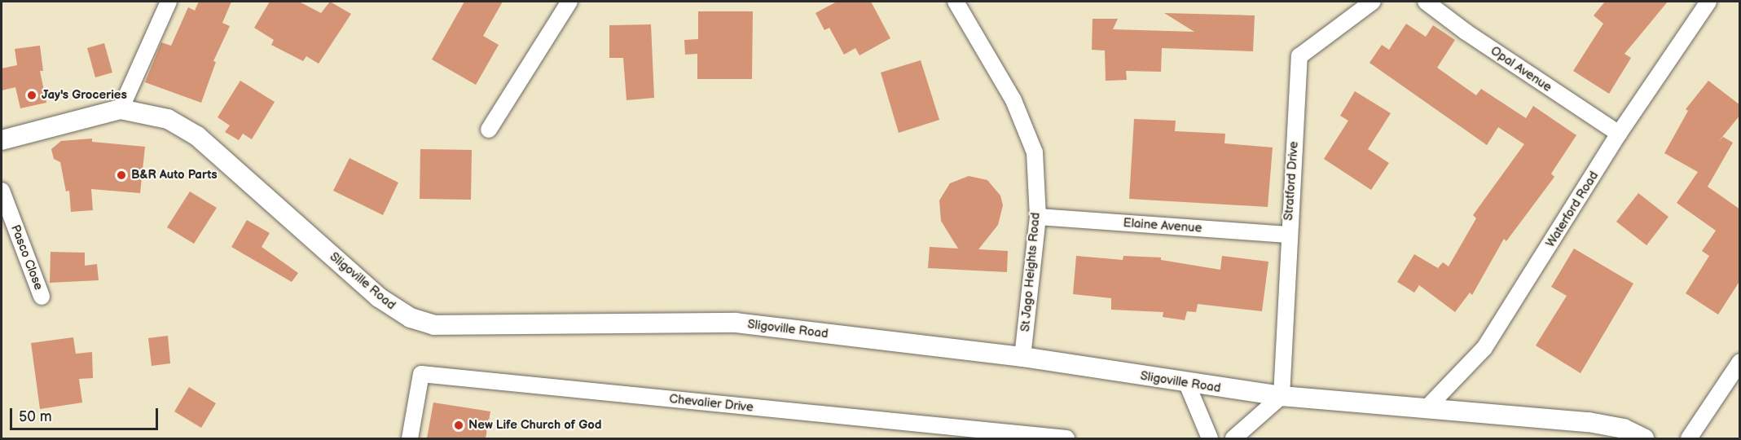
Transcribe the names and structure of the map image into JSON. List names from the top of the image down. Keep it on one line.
{"streets":{"street":["Opal Avenue","Stratford Drive","Waterford Road","Elaine Avenue","Pasco Close","St Jago Heights Road","Sligoville Road","Chevalier Drive"]},"crossings":[["Opal Avenue","Waterford Road"],["Stratford Drive","Elaine Avenue"],["Stratford Drive","Sligoville Road"],["Waterford Road","Sligoville Road"],["Elaine Avenue","St Jago Heights Road"],["St Jago Heights Road","Sligoville Road"]],"places":["Jay's Groceries","B&R Auto Parts","New Life Church of God"],"scale_bar":"50 m"}
